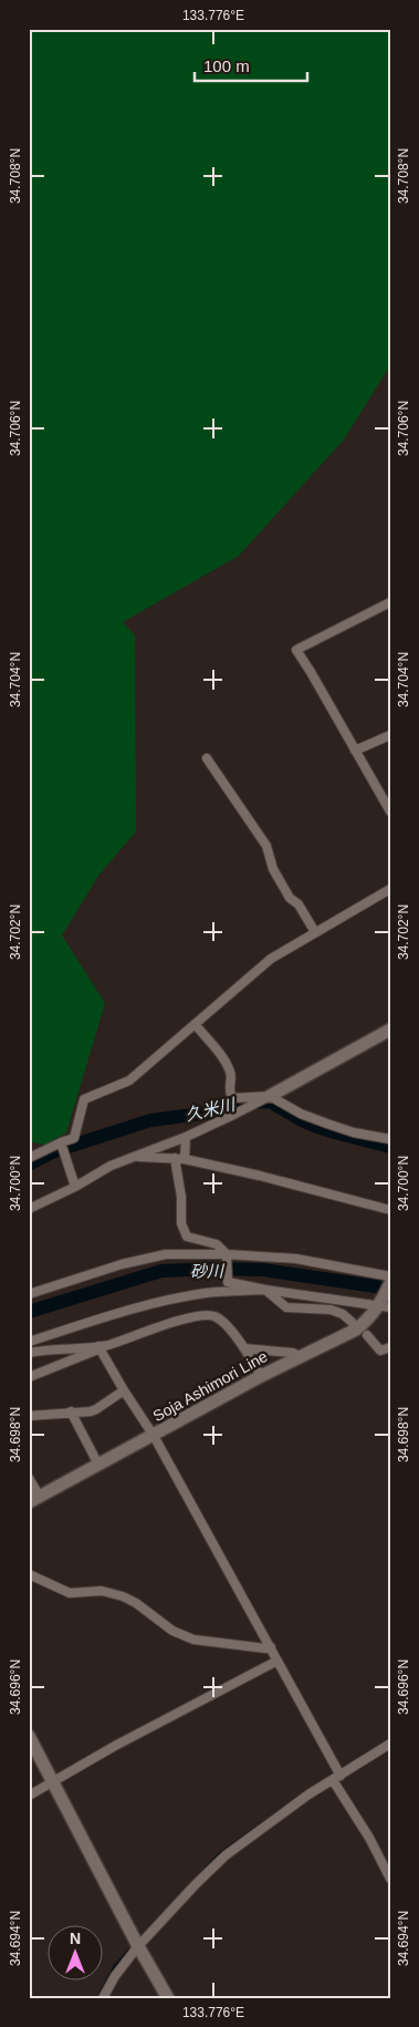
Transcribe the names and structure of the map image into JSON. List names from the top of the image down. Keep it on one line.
{"streets":{"street":["Soja Ashimori Line"]},"water":["久米川","砂川"],"scale_bar":"100 m","north":"top","coordinates":["133.776°E","34.708°N","34.706°N","34.704°N","34.702°N","34.700°N","34.698°N","34.696°N","34.694°N"]}
